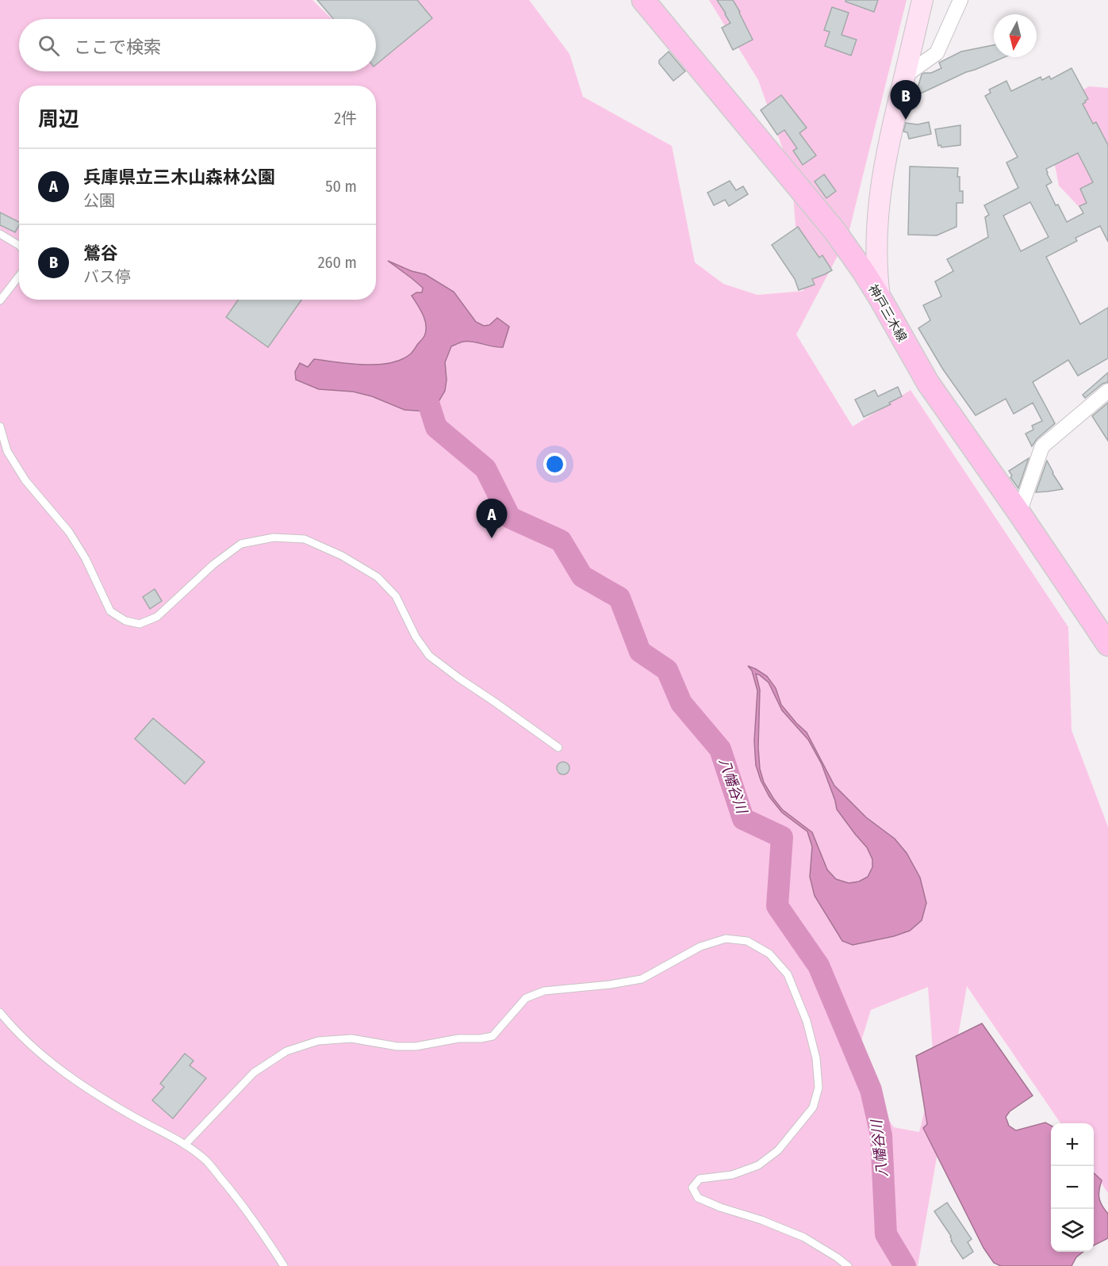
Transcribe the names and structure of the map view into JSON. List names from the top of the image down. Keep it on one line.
{"streets":{"main road":["神戸三木線"]},"water":["八幡谷川"],"north":"bottom","page":{"search":"ここで検索","pins":["B","A"],"heading":["周辺","2件"],"list":[{"mark":"A","name":"兵庫県立三木山森林公園","note":"公園","value":"50 m"},{"mark":"B","name":"鶯谷","note":"バス停","value":"260 m"}],"map_buttons":["+","−"]}}
